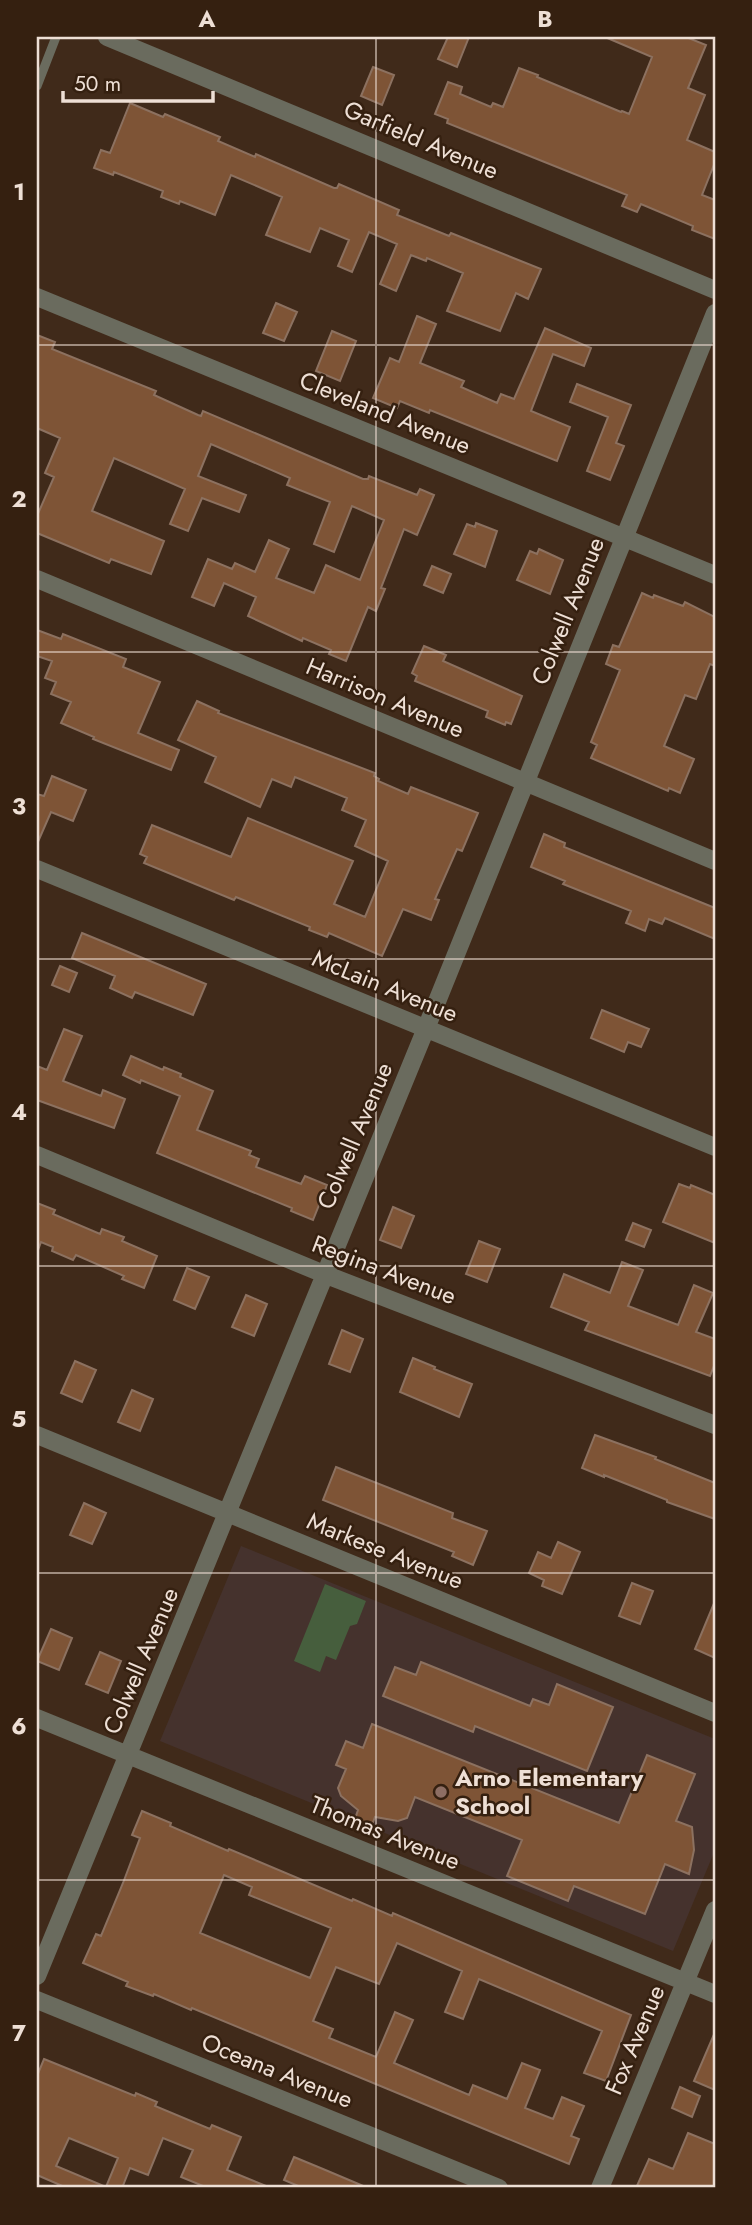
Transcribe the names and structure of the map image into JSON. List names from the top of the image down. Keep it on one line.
{"streets":{"street":["Garfield Avenue","Cleveland Avenue","Colwell Avenue","Harrison Avenue","McLain Avenue","Regina Avenue","Markese Avenue","Thomas Avenue","Fox Avenue","Oceana Avenue"]},"crossings":[["Cleveland Avenue","Colwell Avenue"],["Colwell Avenue","Harrison Avenue"],["Colwell Avenue","McLain Avenue"],["Colwell Avenue","Regina Avenue"],["Colwell Avenue","Markese Avenue"],["Colwell Avenue","Thomas Avenue"],["Thomas Avenue","Fox Avenue"]],"places":["Arno Elementary School"],"scale_bar":"50 m","grid":{"columns":["A","B"],"rows":["1","2","3","4","5","6","7"]}}
